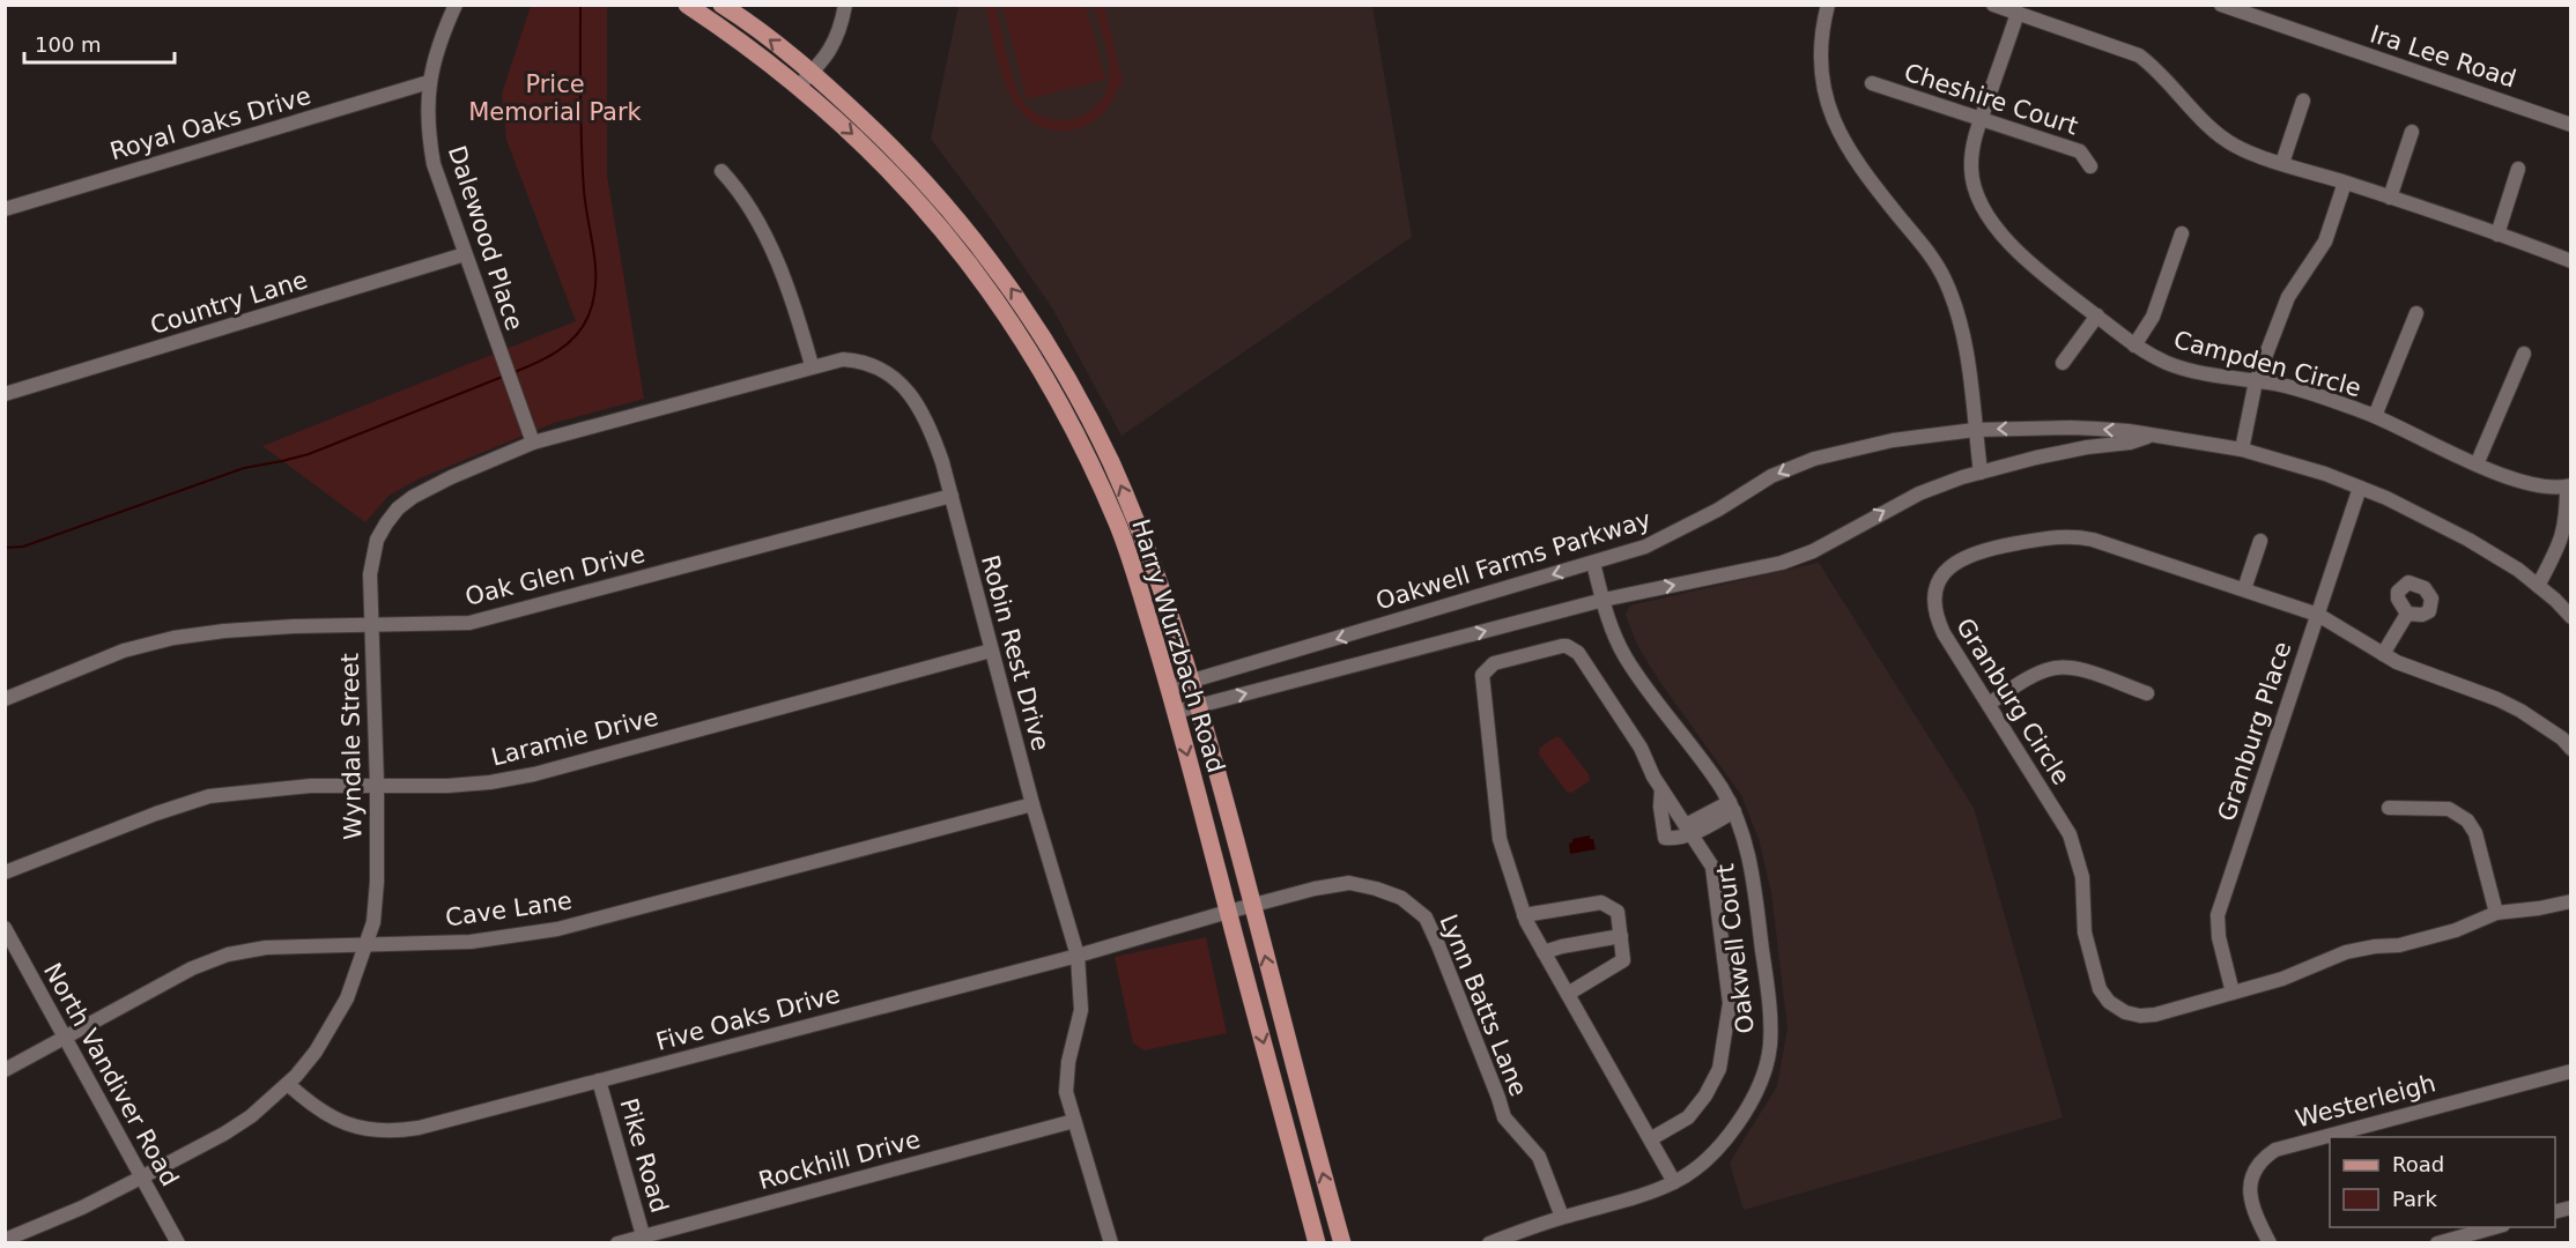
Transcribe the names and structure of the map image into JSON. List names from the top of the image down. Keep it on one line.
{"streets":{"main road":["Harry Wurzbach Road"],"street":["Ira Lee Road","Cheshire Court","Royal Oaks Drive","Dalewood Place","Country Lane","Campden Circle","Oakwell Farms Parkway","Oak Glen Drive","Robin Rest Drive","Granburg Circle","Granburg Place","Laramie Drive","Wyndale Street","Cave Lane","Oakwell Court","Lynn Batts Lane","Five Oaks Drive","North Vandiver Road","Westerleigh","Pike Road","Rockhill Drive"]},"crossings":[["Cheshire Court","Campden Circle"],["Royal Oaks Drive","Dalewood Place"],["Dalewood Place","Country Lane"],["Dalewood Place","Wyndale Street"],["Oakwell Farms Parkway","Harry Wurzbach Road"],["Oakwell Farms Parkway","Granburg Place"],["Oakwell Farms Parkway","Oakwell Court"],["Oak Glen Drive","Robin Rest Drive"],["Oak Glen Drive","Wyndale Street"],["Harry Wurzbach Road","Lynn Batts Lane"],["Harry Wurzbach Road","Five Oaks Drive"],["Robin Rest Drive","Laramie Drive"],["Robin Rest Drive","Wyndale Street"],["Robin Rest Drive","Cave Lane"],["Robin Rest Drive","Five Oaks Drive"],["Robin Rest Drive","Rockhill Drive"],["Granburg Circle","Granburg Place"],["Laramie Drive","Wyndale Street"],["Wyndale Street","Cave Lane"],["Wyndale Street","Five Oaks Drive"],["Wyndale Street","North Vandiver Road"],["Cave Lane","North Vandiver Road"],["Oakwell Court","Lynn Batts Lane"],["Lynn Batts Lane","Five Oaks Drive"],["Five Oaks Drive","Pike Road"],["Pike Road","Rockhill Drive"]],"parks":["Price Memorial Park"],"legend":["Road","Park"],"scale_bar":"100 m"}
